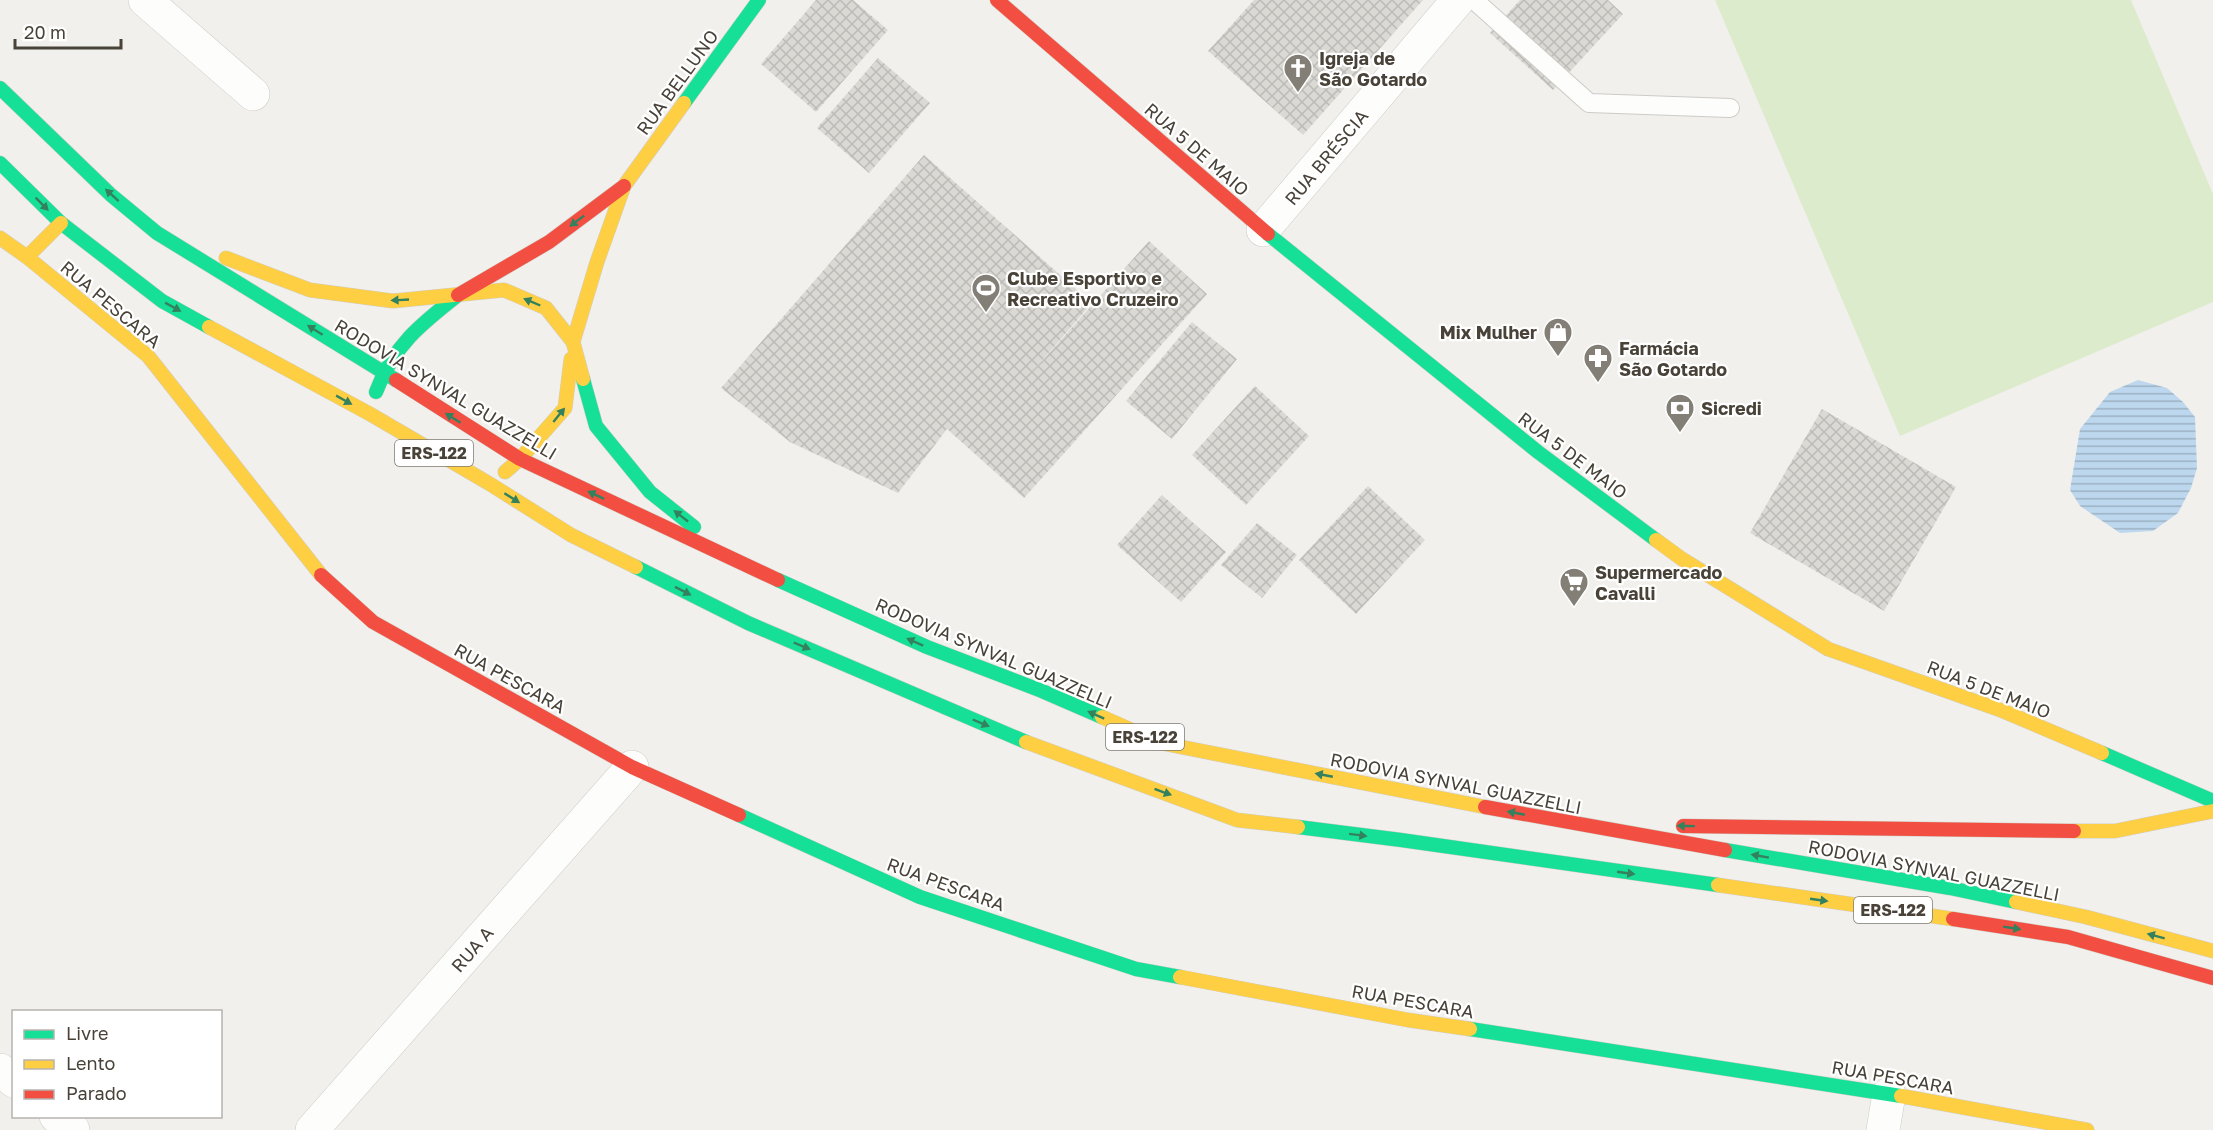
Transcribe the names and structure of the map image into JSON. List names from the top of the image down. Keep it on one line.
{"streets":{"main road":["RUA BELLUNO","RUA 5 DE MAIO","RUA PESCARA","RODOVIA SYNVAL GUAZZELLI","ERS-122"],"street":["RUA BRÉSCIA","RUA A"]},"crossings":[["RUA BELLUNO","RODOVIA SYNVAL GUAZZELLI"],["RUA 5 DE MAIO","RUA BRÉSCIA"],["RUA PESCARA","RUA A"]],"places":{"church":["Igreja de São Gotardo"],"sports":["Clube Esportivo e Recreativo Cruzeiro"],"shop":["Mix Mulher"],"pharmacy":["Farmácia São Gotardo"],"bank":["Sicredi"],"supermarket":["Supermercado Cavalli"]},"legend":["Livre","Lento","Parado"],"scale_bar":"20 m"}
